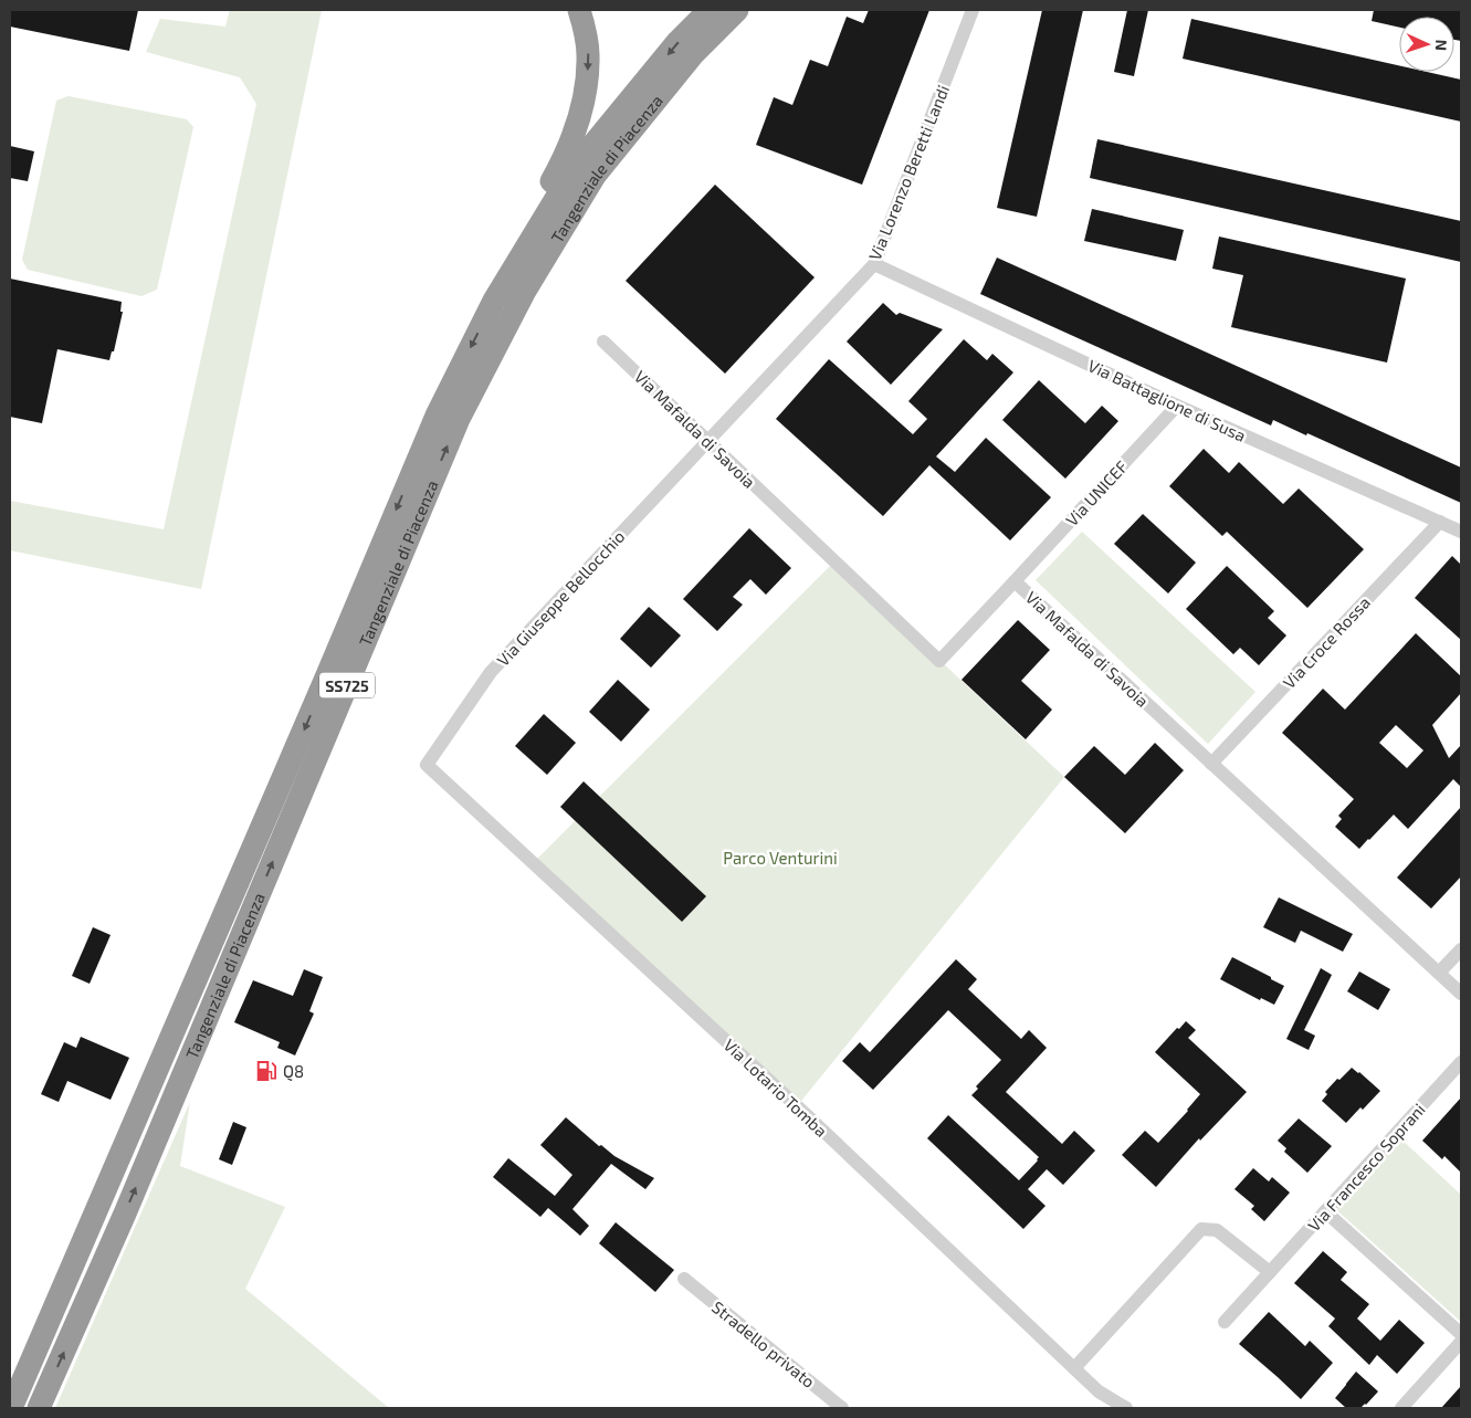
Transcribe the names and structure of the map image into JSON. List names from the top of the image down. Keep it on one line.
{"streets":{"highway":["Tangenziale di Piacenza","SS725"],"street":["Via Lorenzo Beretti Landi","Via Battaglione di Susa","Via Mafalda di Savoia","Via UNICEF","Via Giuseppe Bellocchio","Via Croce Rossa","Via Lotario Tomba","Via Francesco Soprani","Stradello privato"]},"crossings":[["Via Lorenzo Beretti Landi","Via Battaglione di Susa"],["Via Lorenzo Beretti Landi","Via Mafalda di Savoia"],["Via Lorenzo Beretti Landi","Via Giuseppe Bellocchio"],["Via Battaglione di Susa","Via UNICEF"],["Via Battaglione di Susa","Via Croce Rossa"],["Via Mafalda di Savoia","Via UNICEF"],["Via Mafalda di Savoia","Via Giuseppe Bellocchio"],["Via Mafalda di Savoia","Via Croce Rossa"],["Via Giuseppe Bellocchio","Via Lotario Tomba"]],"parks":["Parco Venturini"],"places":{"fuel station":["Q8"]},"north":"right"}
